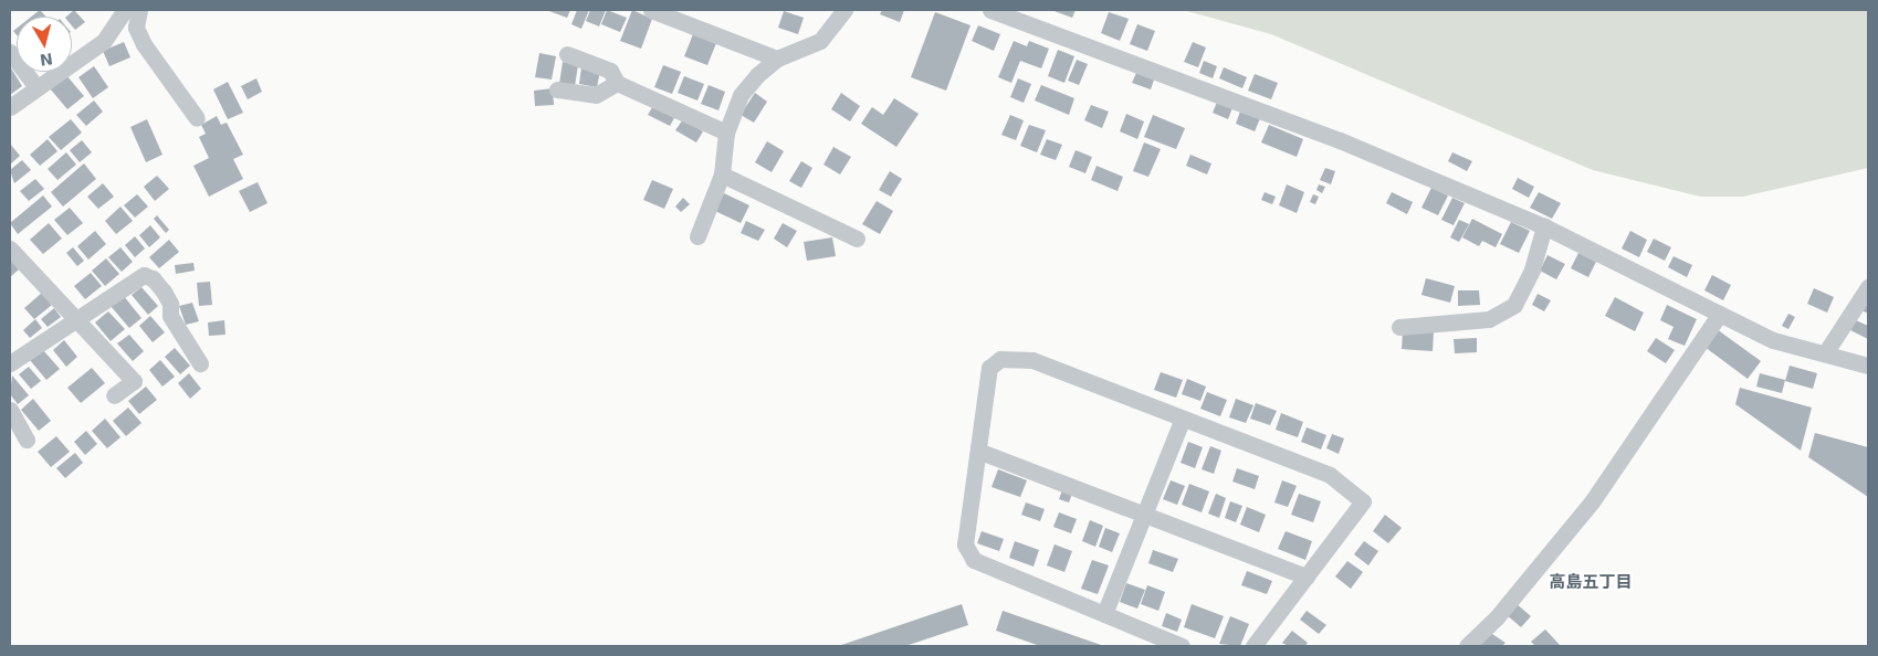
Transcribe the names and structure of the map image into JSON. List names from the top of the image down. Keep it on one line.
{"districts":["高島五丁目"],"north":"bottom"}
